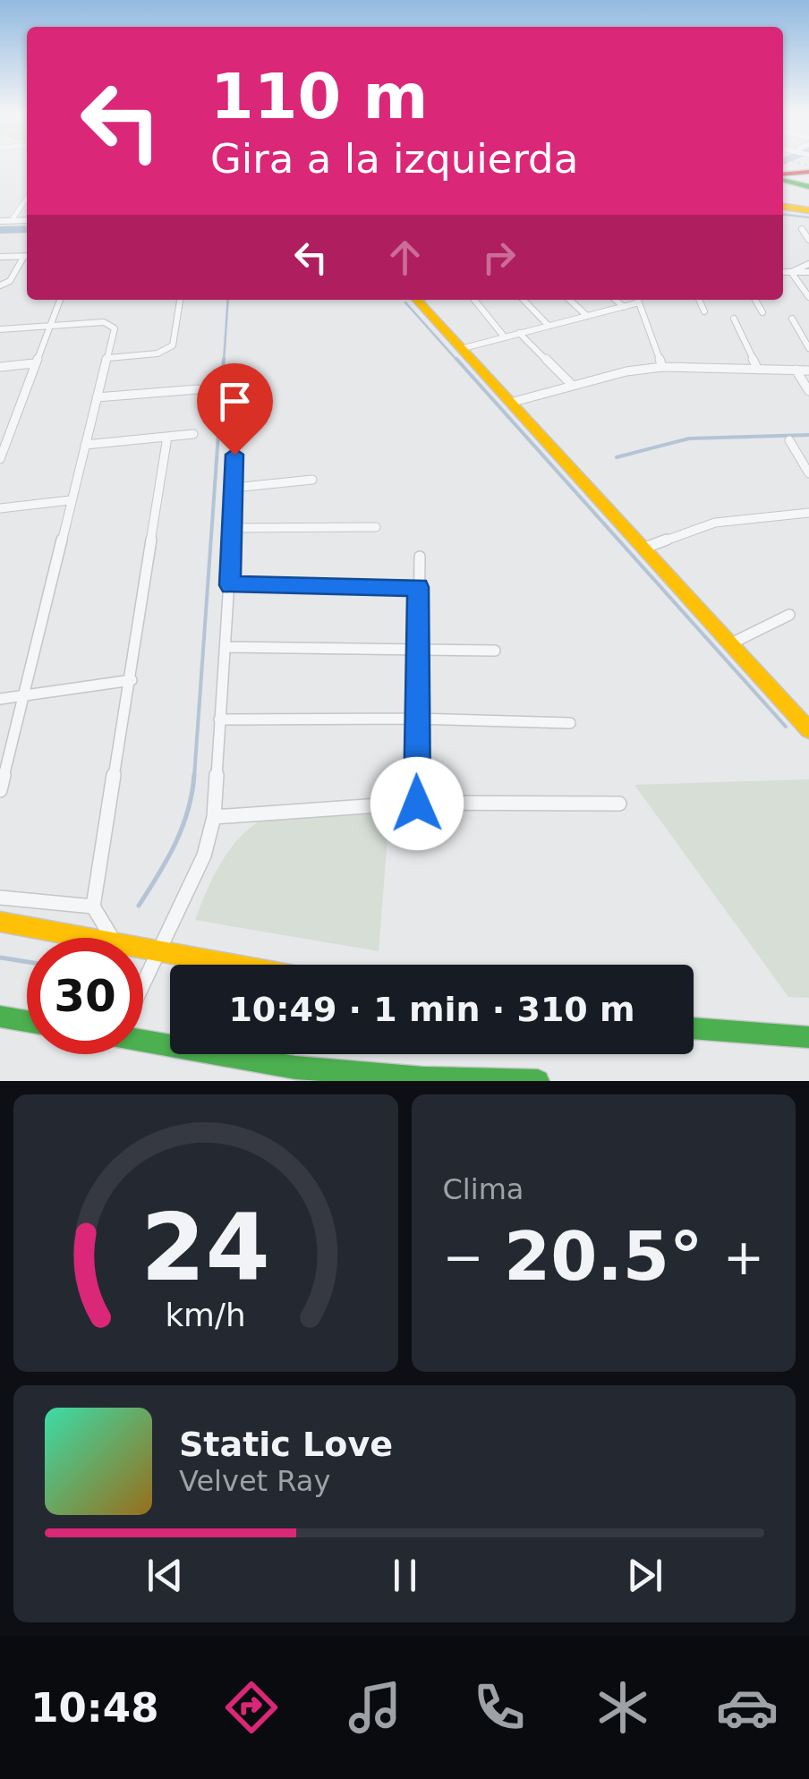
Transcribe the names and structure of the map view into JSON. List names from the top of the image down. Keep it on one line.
{"page":{"turn":["110 m","Gira a la izquierda"],"limit":"30","trip":"10:49 · 1 min · 310 m","tile":"Clima","heat":["−","20.5°","+"],"song":["Static Love","Velvet Ray"],"tabs":"10:48","gauge":["24","km/h"]}}
